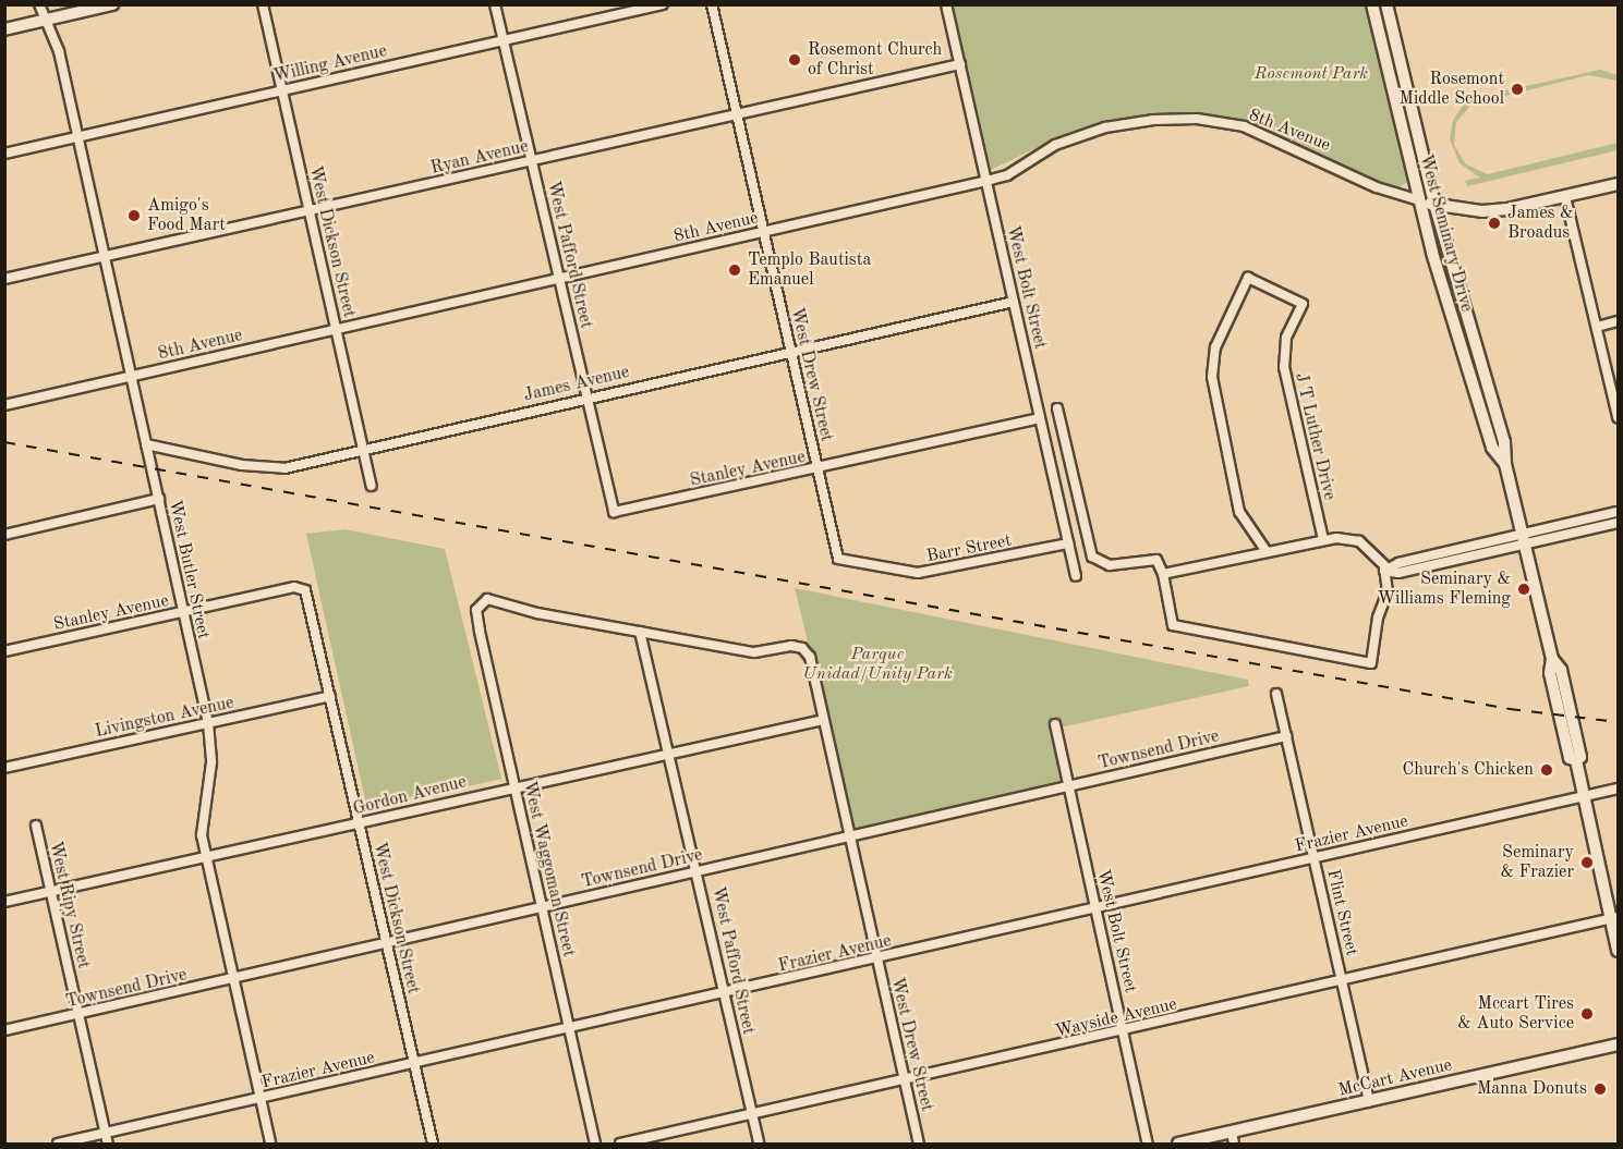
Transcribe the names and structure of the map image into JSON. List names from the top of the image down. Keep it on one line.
{"streets":{"main road":["West Seminary Drive","McCart Avenue"],"street":["Willing Avenue","8th Avenue","Ryan Avenue","West Dickson Street","West Pafford Street","West Bolt Street","West Drew Street","James Avenue","J T Luther Drive","Stanley Avenue","Barr Street","West Butler Street","Livingston Avenue","Townsend Drive","Gordon Avenue","Frazier Avenue","West Waggoman Street","West Ripy Street","Flint Street","Wayside Avenue"]},"crossings":[["Willing Avenue","West Dickson Street"],["Willing Avenue","West Pafford Street"],["Willing Avenue","West Butler Street"],["8th Avenue","West Seminary Drive"],["8th Avenue","West Dickson Street"],["8th Avenue","West Pafford Street"],["8th Avenue","West Bolt Street"],["8th Avenue","West Drew Street"],["8th Avenue","West Butler Street"],["Ryan Avenue","West Dickson Street"],["Ryan Avenue","West Pafford Street"],["Ryan Avenue","West Bolt Street"],["Ryan Avenue","West Drew Street"],["Ryan Avenue","West Butler Street"],["West Seminary Drive","Frazier Avenue"],["West Seminary Drive","Wayside Avenue"],["West Dickson Street","James Avenue"],["West Dickson Street","Stanley Avenue"],["West Dickson Street","Livingston Avenue"],["West Dickson Street","Townsend Drive"],["West Dickson Street","Gordon Avenue"],["West Dickson Street","Frazier Avenue"],["West Pafford Street","West Drew Street"],["West Pafford Street","James Avenue"],["West Pafford Street","Stanley Avenue"],["West Pafford Street","Townsend Drive"],["West Pafford Street","Gordon Avenue"],["West Pafford Street","Frazier Avenue"],["West Pafford Street","West Waggoman Street"],["West Pafford Street","Wayside Avenue"],["West Bolt Street","James Avenue"],["West Bolt Street","Stanley Avenue"],["West Bolt Street","Barr Street"],["West Bolt Street","Townsend Drive"],["West Bolt Street","Frazier Avenue"],["West Bolt Street","Wayside Avenue"],["West Drew Street","James Avenue"],["West Drew Street","Stanley Avenue"],["West Drew Street","Barr Street"],["West Drew Street","Townsend Drive"],["West Drew Street","Gordon Avenue"],["West Drew Street","Frazier Avenue"],["West Drew Street","West Waggoman Street"],["West Drew Street","Wayside Avenue"],["James Avenue","West Butler Street"],["Stanley Avenue","West Butler Street"],["West Butler Street","Livingston Avenue"],["West Butler Street","Townsend Drive"],["West Butler Street","Gordon Avenue"],["West Butler Street","Frazier Avenue"],["Townsend Drive","West Waggoman Street"],["Townsend Drive","West Ripy Street"],["Townsend Drive","Flint Street"],["Gordon Avenue","West Waggoman Street"],["Gordon Avenue","West Ripy Street"],["Frazier Avenue","West Waggoman Street"],["Frazier Avenue","West Ripy Street"],["Frazier Avenue","Flint Street"],["Flint Street","Wayside Avenue"],["Flint Street","McCart Avenue"]],"parks":["Rosemont Park","Parque Unidad/Unity Park"],"places":["Rosemont Church of Christ","Rosemont Middle School","Amigo's Food Mart","James & Broadus","Templo Bautista Emanuel","Seminary & Williams Fleming","Church's Chicken","Seminary & Frazier","Mccart Tires & Auto Service","Manna Donuts"]}
